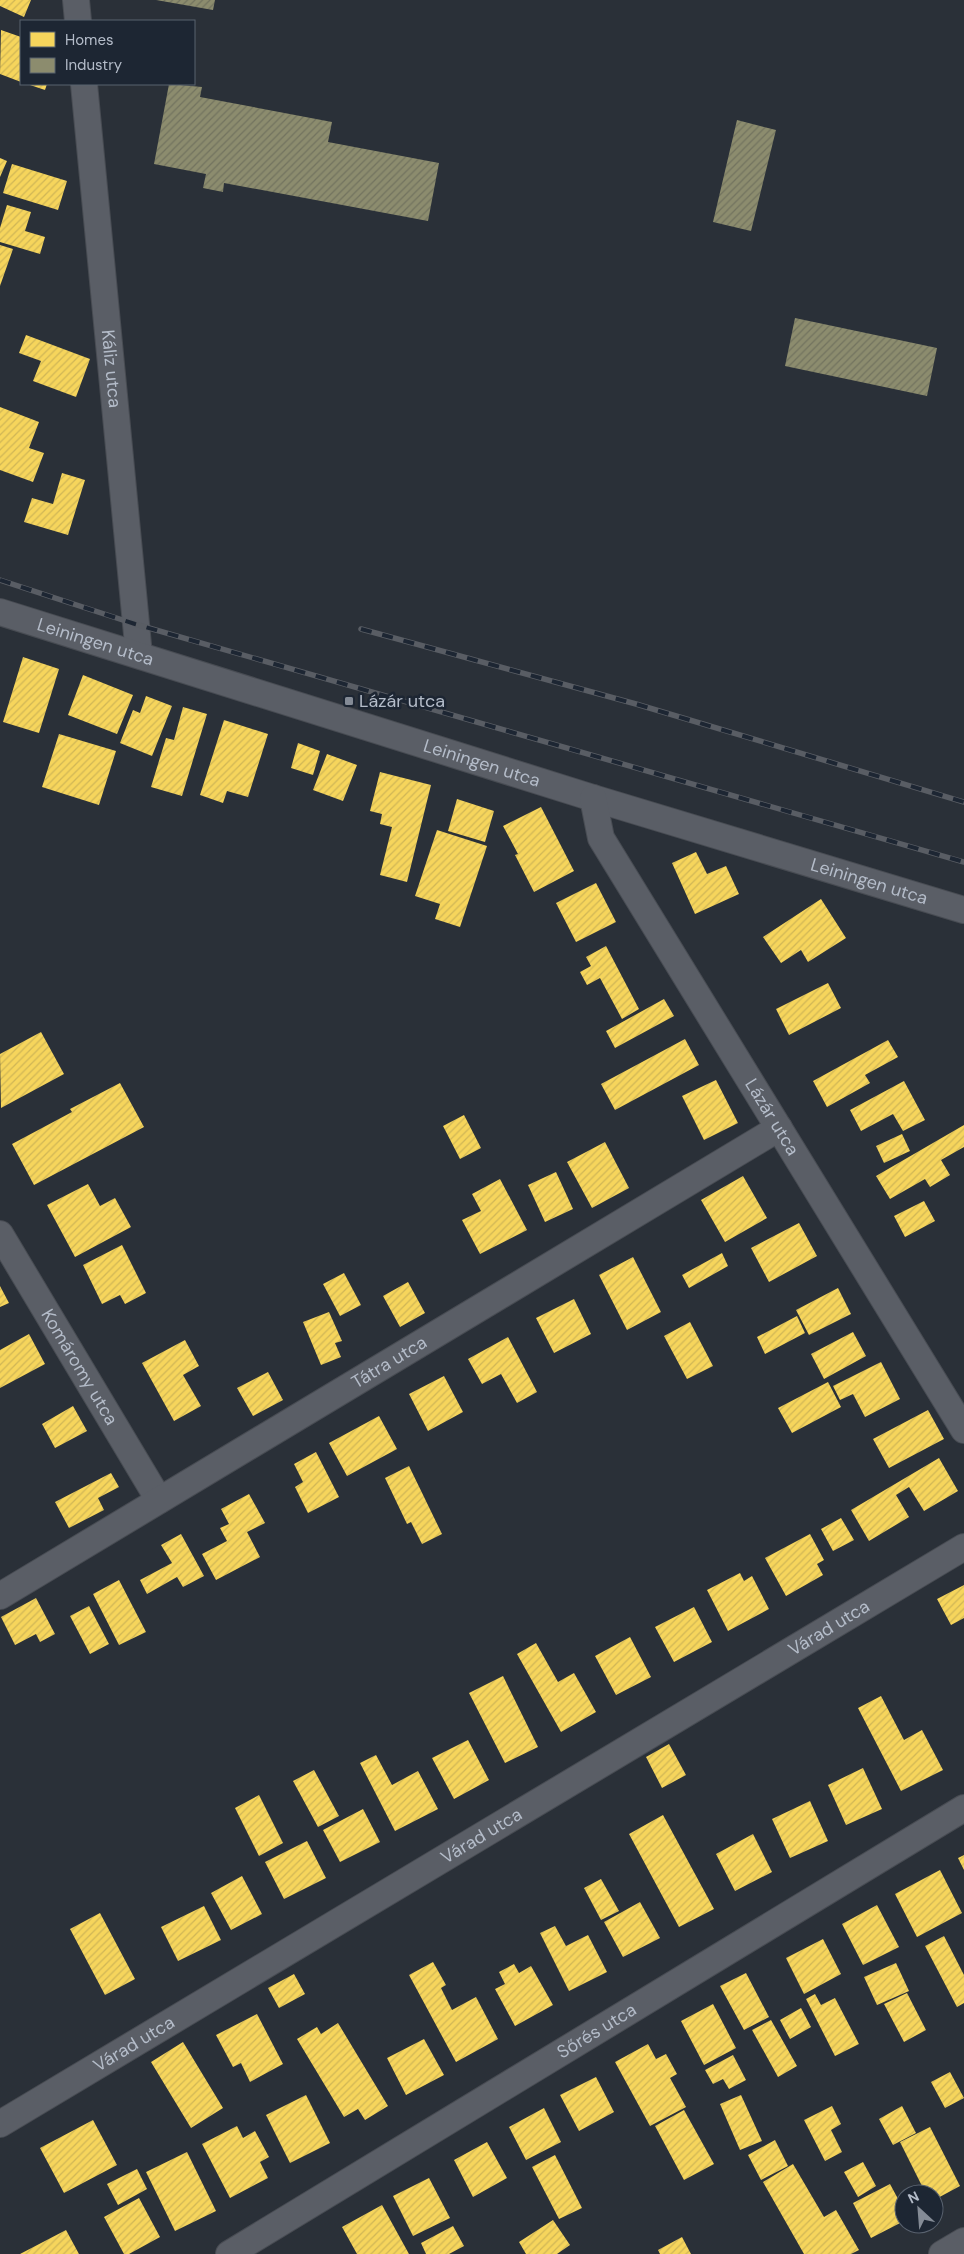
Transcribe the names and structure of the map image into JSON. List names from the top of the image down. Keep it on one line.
{"streets":{"street":["Káliz utca","Leiningen utca","Lázár utca","Tátra utca","Komáromy utca","Várad utca","Sőrés utca"]},"crossings":[["Káliz utca","Leiningen utca"],["Leiningen utca","Lázár utca"],["Lázár utca","Tátra utca"],["Tátra utca","Komáromy utca"]],"places":{"transit":["Lázár utca"]},"legend":["Homes","Industry"],"north":"top left"}
